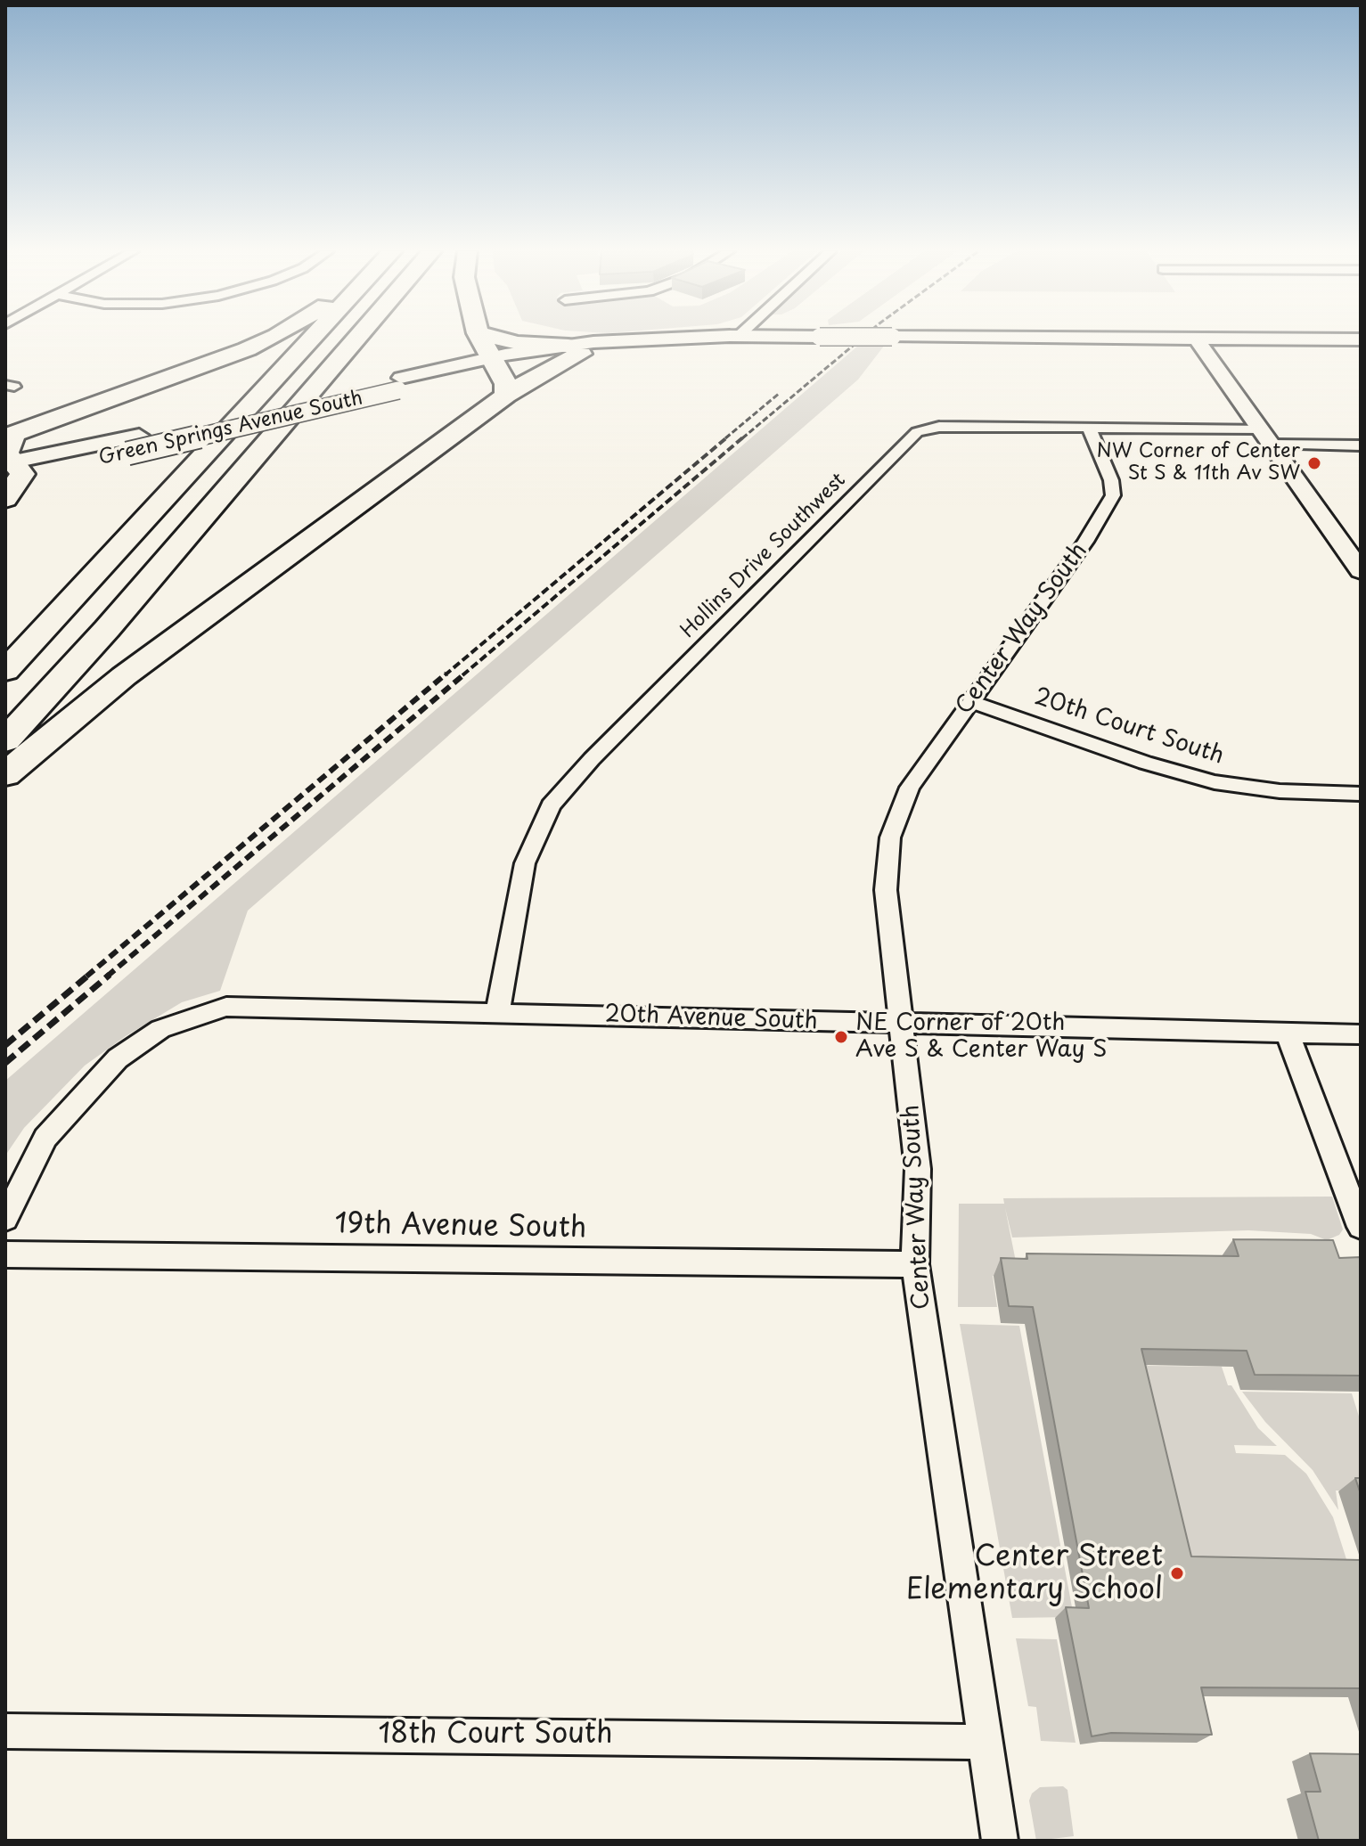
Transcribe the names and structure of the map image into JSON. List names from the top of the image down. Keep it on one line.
{"streets":{"main road":["Green Springs Avenue South"],"street":["Hollins Drive Southwest","Center Way South","20th Court South","20th Avenue South","19th Avenue South","18th Court South"]},"crossings":[["Hollins Drive Southwest","Center Way South"],["Hollins Drive Southwest","20th Avenue South"],["Center Way South","20th Court South"],["Center Way South","20th Avenue South"],["Center Way South","19th Avenue South"],["Center Way South","18th Court South"]],"places":["NW Corner of Center St S & 11th Av SW","NE Corner of 20th Ave S & Center Way S","Center Street Elementary School"]}
